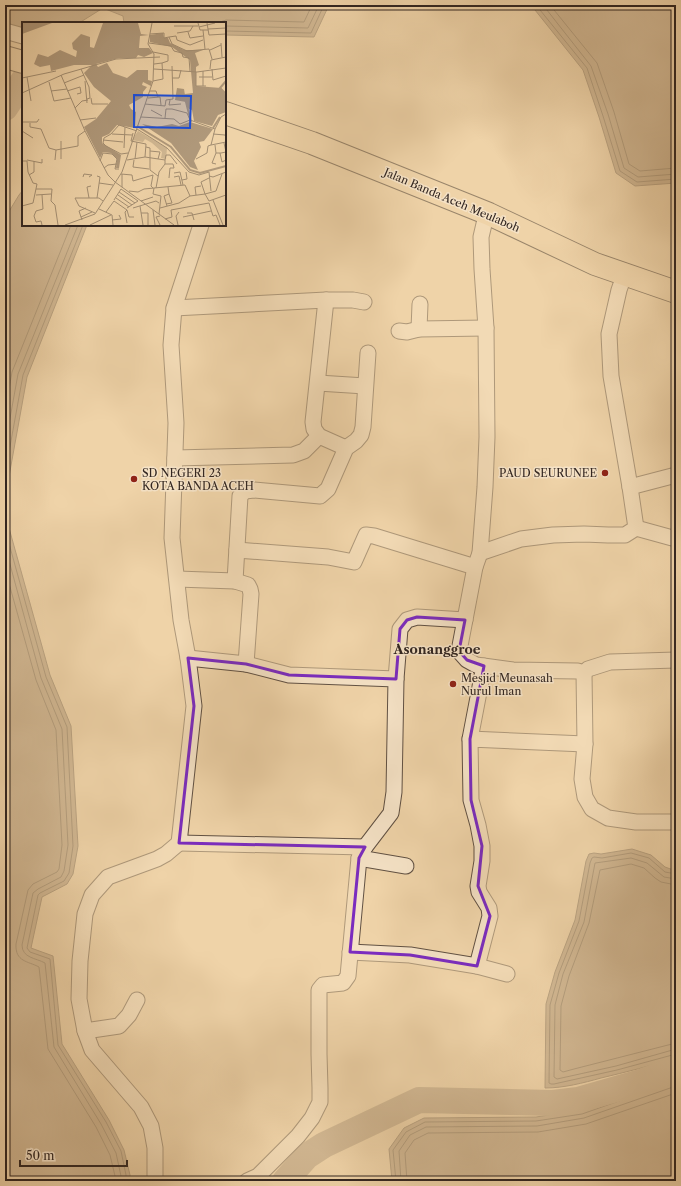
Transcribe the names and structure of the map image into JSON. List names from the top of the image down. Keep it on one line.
{"streets":{"highway":["Jalan Banda Aceh Meulaboh"]},"districts":["Asonanggroe"],"places":["PAUD SEURUNEE","SD NEGERI 23 KOTA BANDA ACEH","Mesjid Meunasah Nurul Iman"],"scale_bar":"50 m"}
